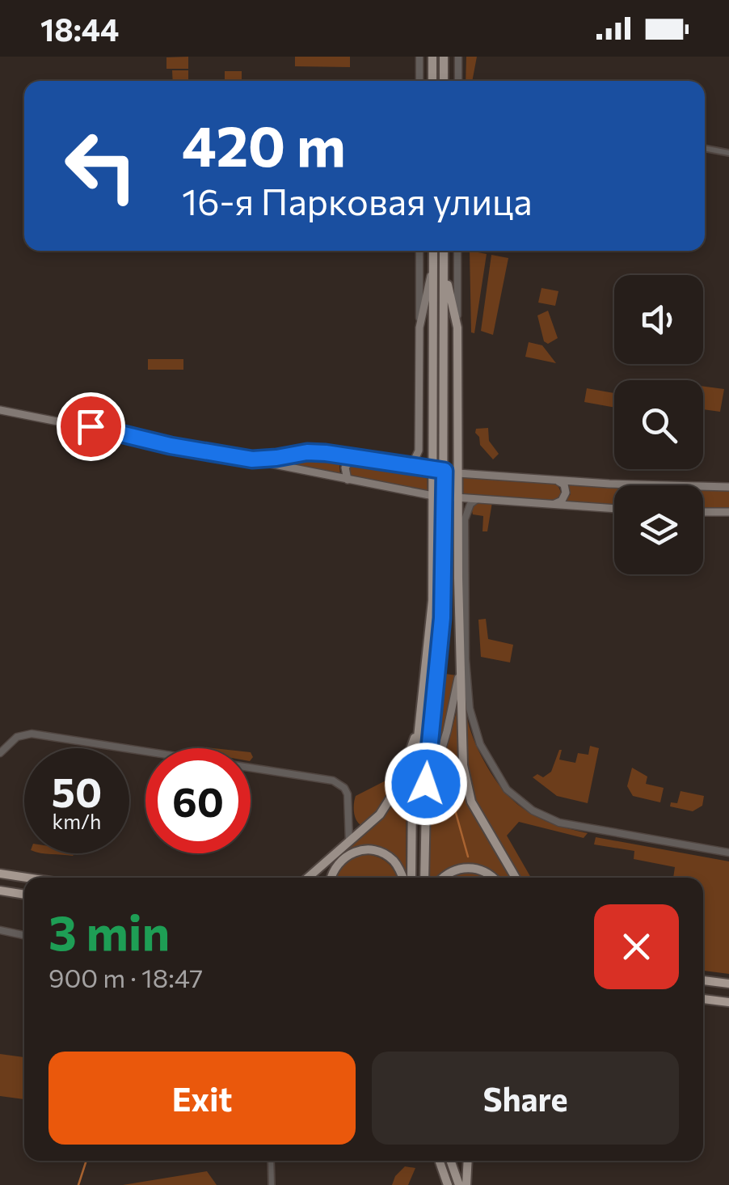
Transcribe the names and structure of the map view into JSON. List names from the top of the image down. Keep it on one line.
{"page":{"status":"18:44","turn":["420 m","16-я Парковая улица"],"speed":"50 km/h","limit":"60","heading":["3 min","900 m · 18:47"],"buttons":["Exit","Share"]}}
